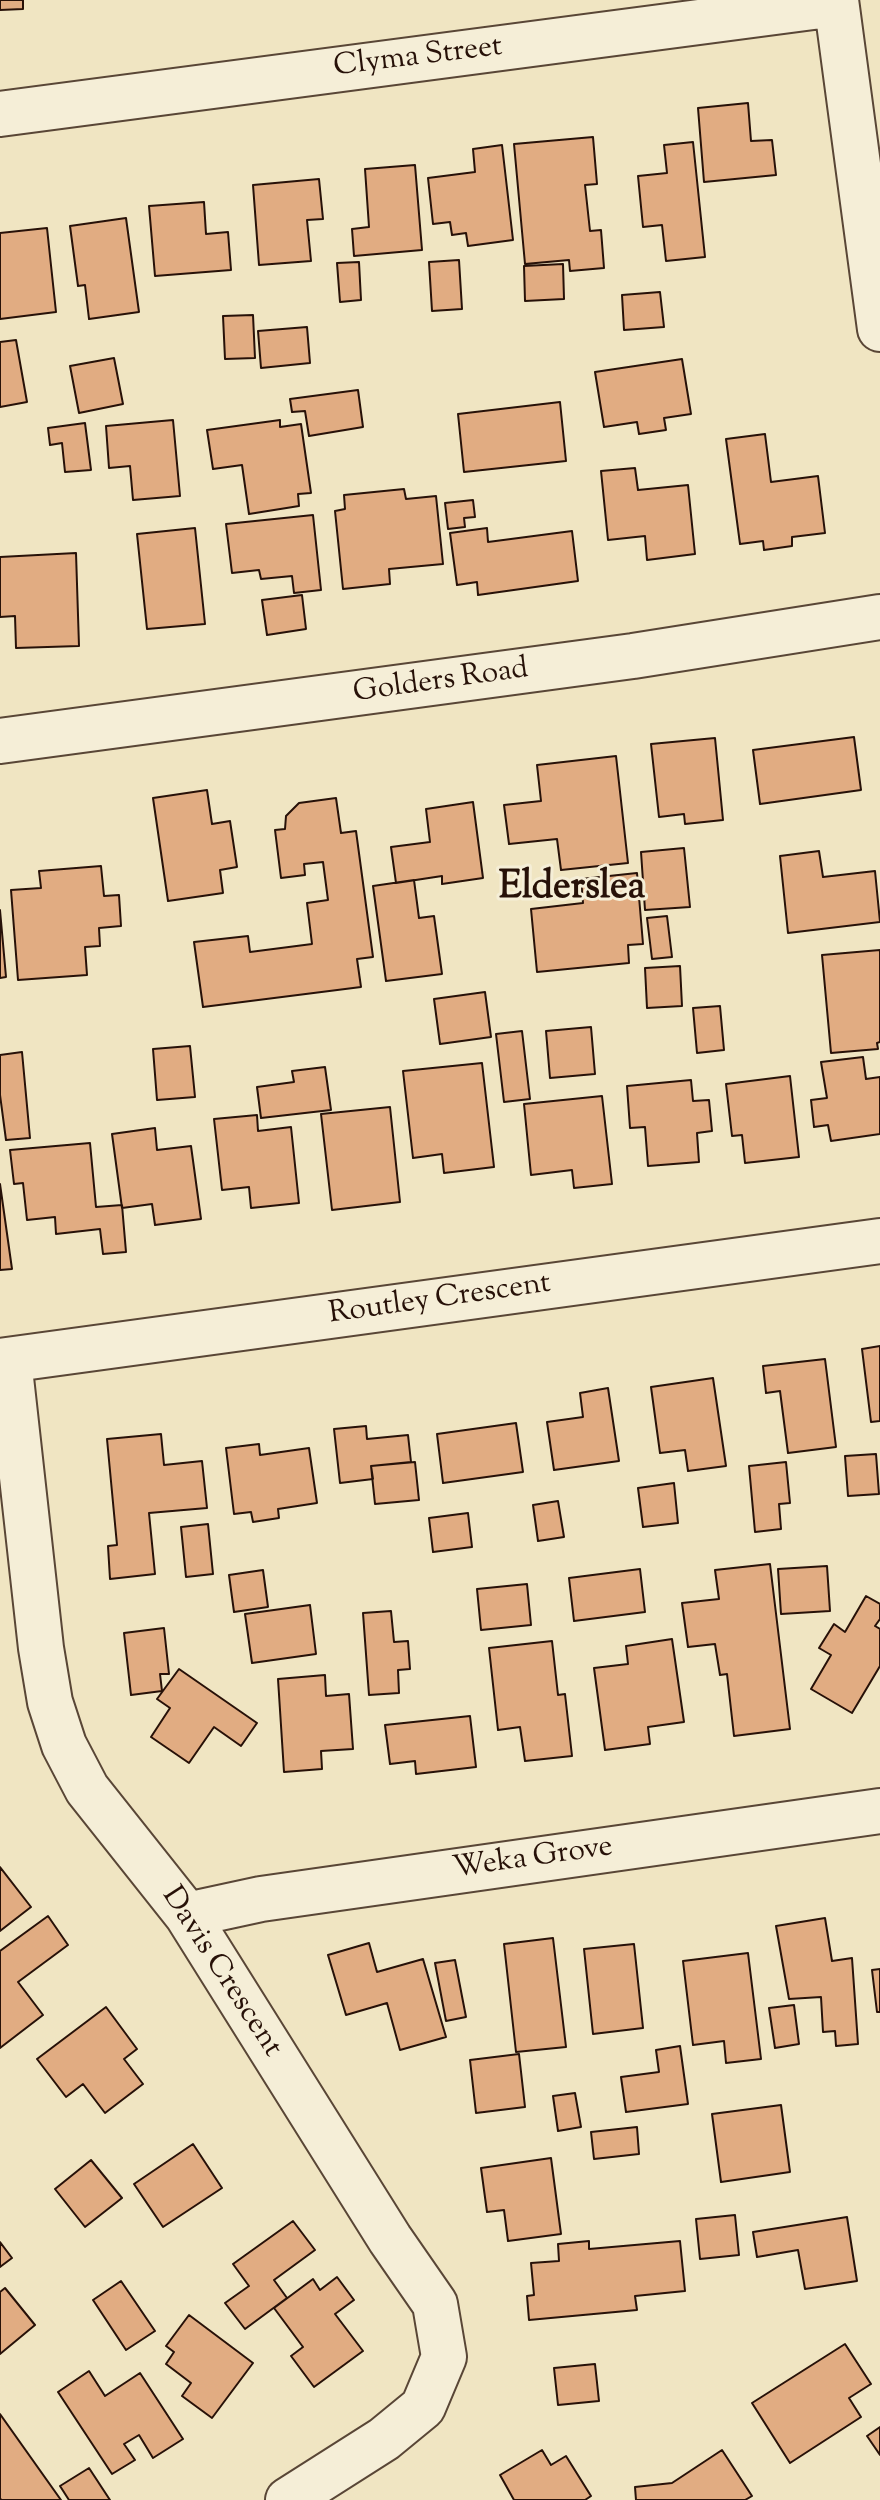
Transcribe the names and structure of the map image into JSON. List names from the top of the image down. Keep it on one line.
{"streets":{"street":["Clyma Street","Golders Road","Routley Crescent","Weka Grove","Davis Crescent"]},"crossings":[["Routley Crescent","Davis Crescent"],["Weka Grove","Davis Crescent"]],"districts":["Elderslea"]}
